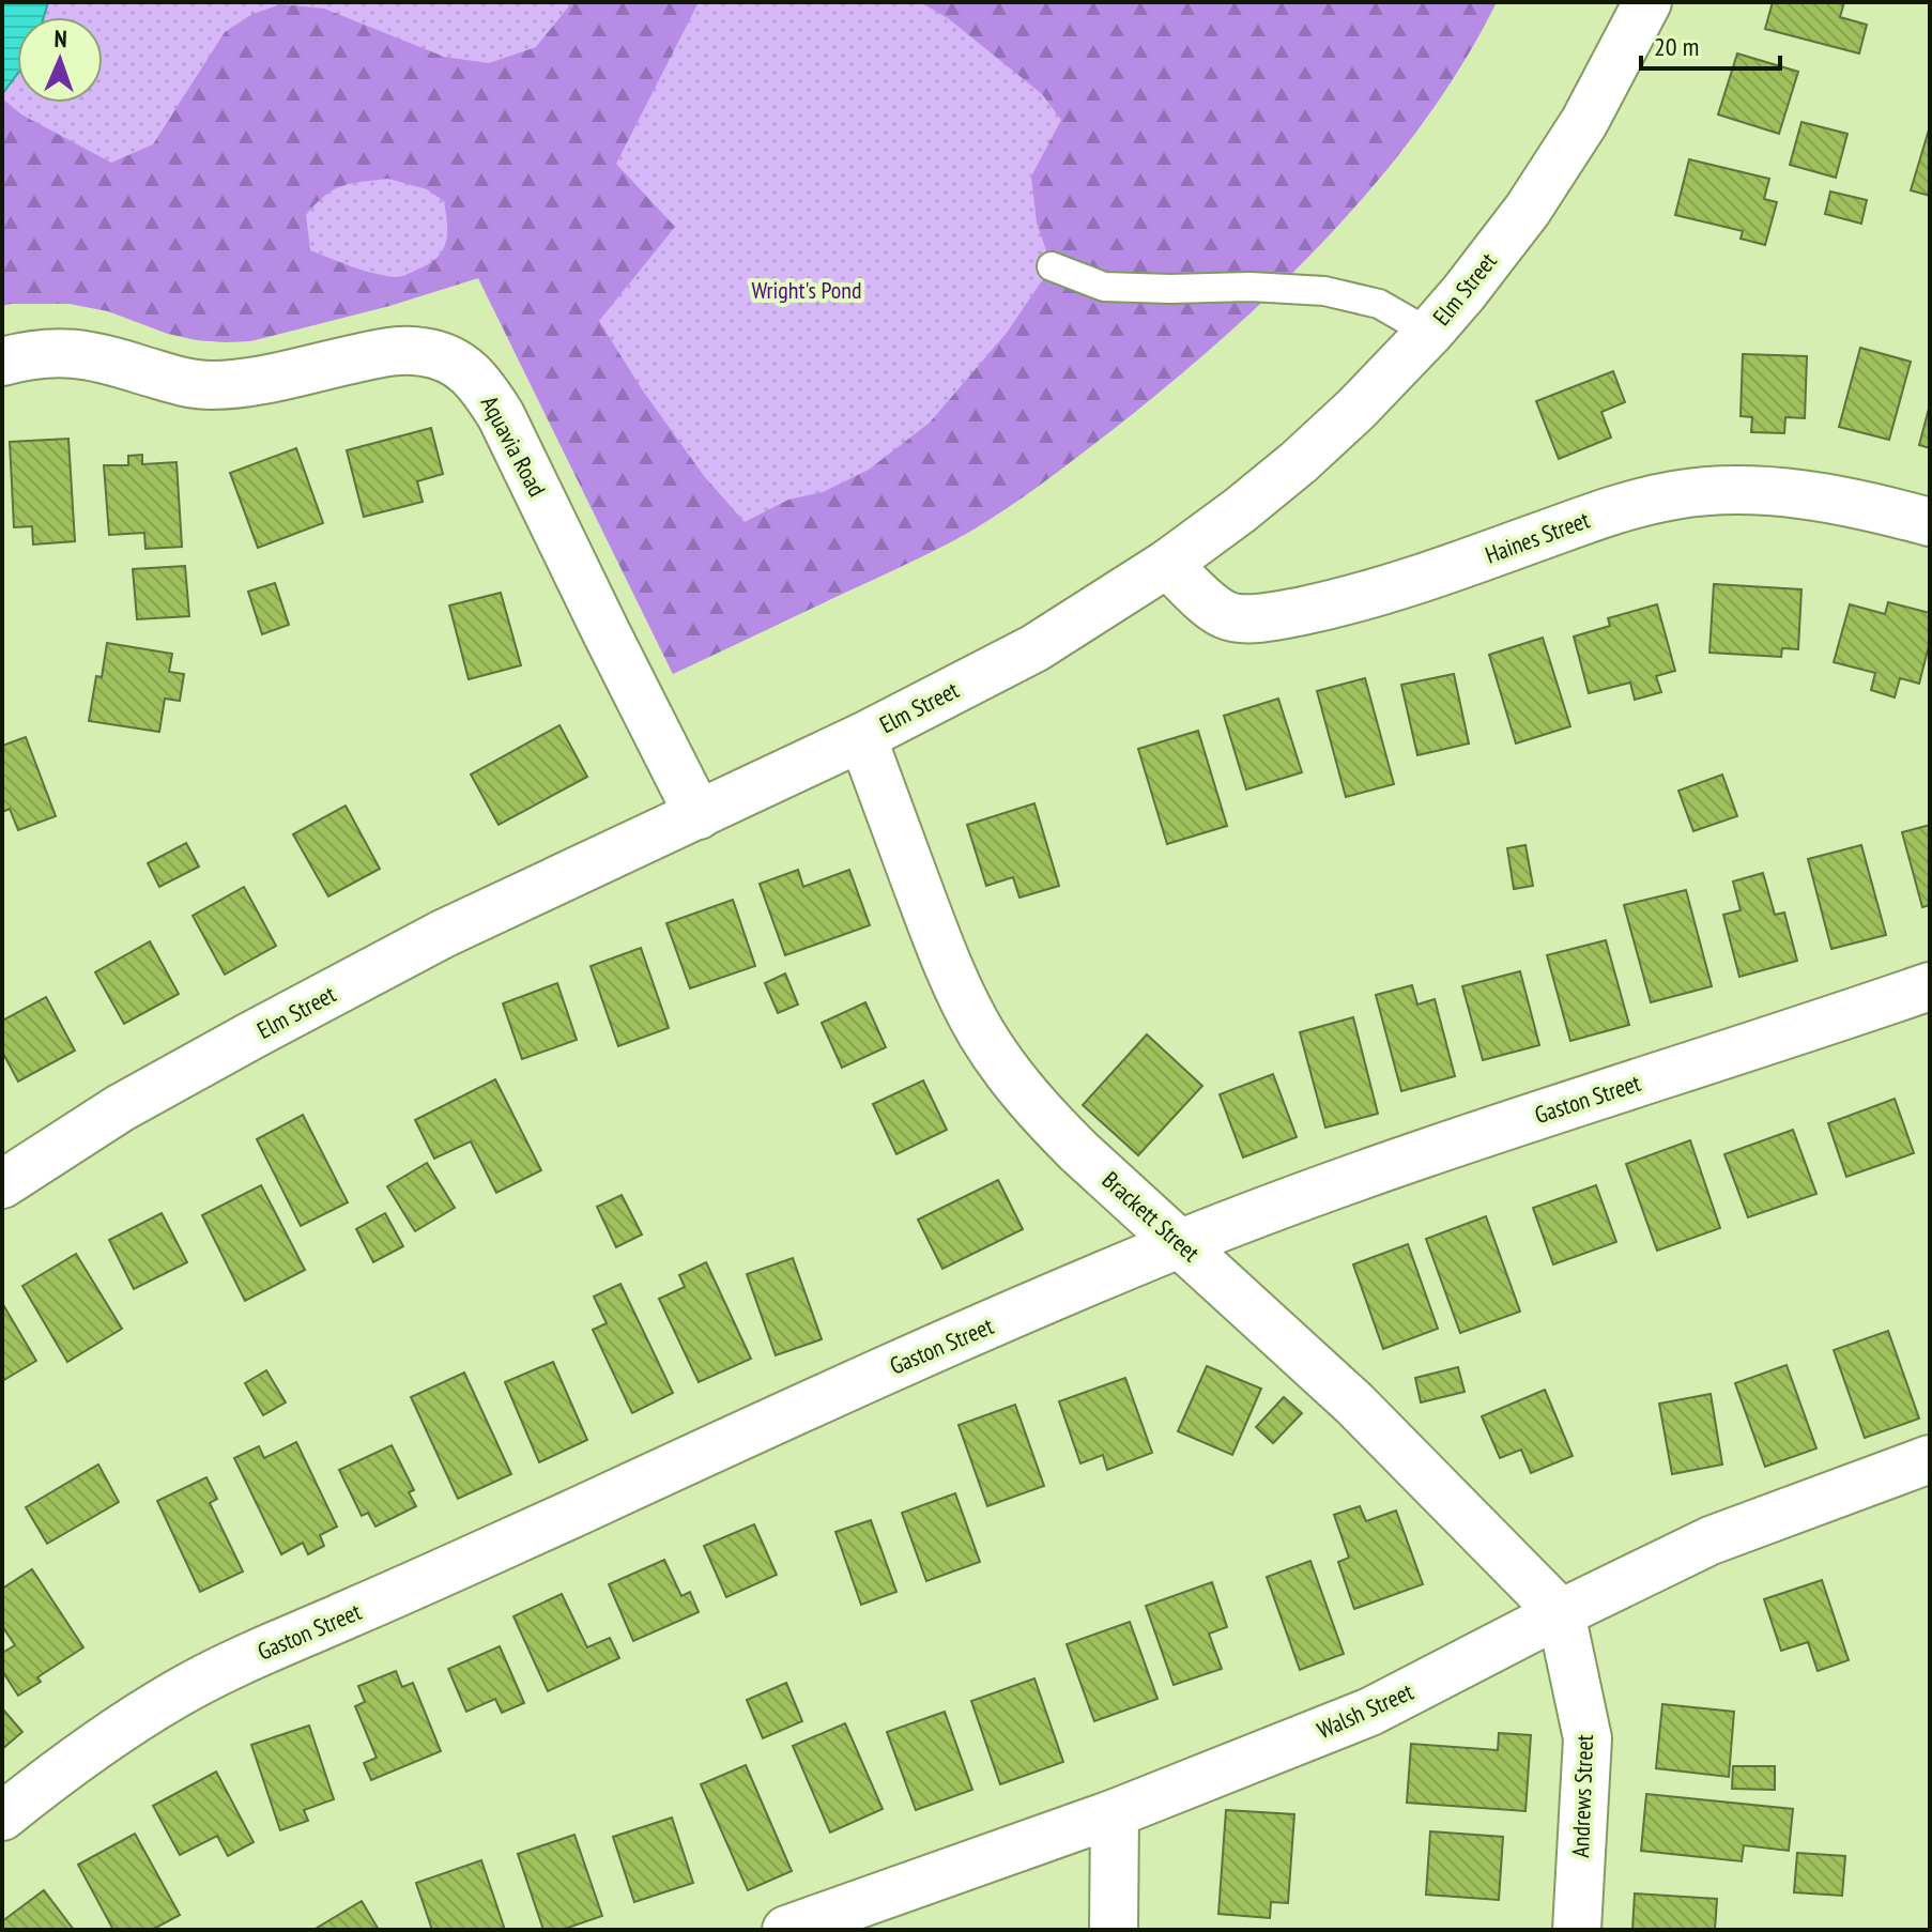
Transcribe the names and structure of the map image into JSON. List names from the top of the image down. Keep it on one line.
{"streets":{"street":["Elm Street","Aquavia Road","Haines Street","Gaston Street","Brackett Street","Walsh Street","Andrews Street"]},"crossings":[["Elm Street","Aquavia Road"],["Elm Street","Haines Street"],["Elm Street","Brackett Street"],["Gaston Street","Brackett Street"],["Brackett Street","Walsh Street"],["Brackett Street","Andrews Street"],["Walsh Street","Andrews Street"]],"parks":["Wright's Pond"],"scale_bar":"20 m","north":"top"}
